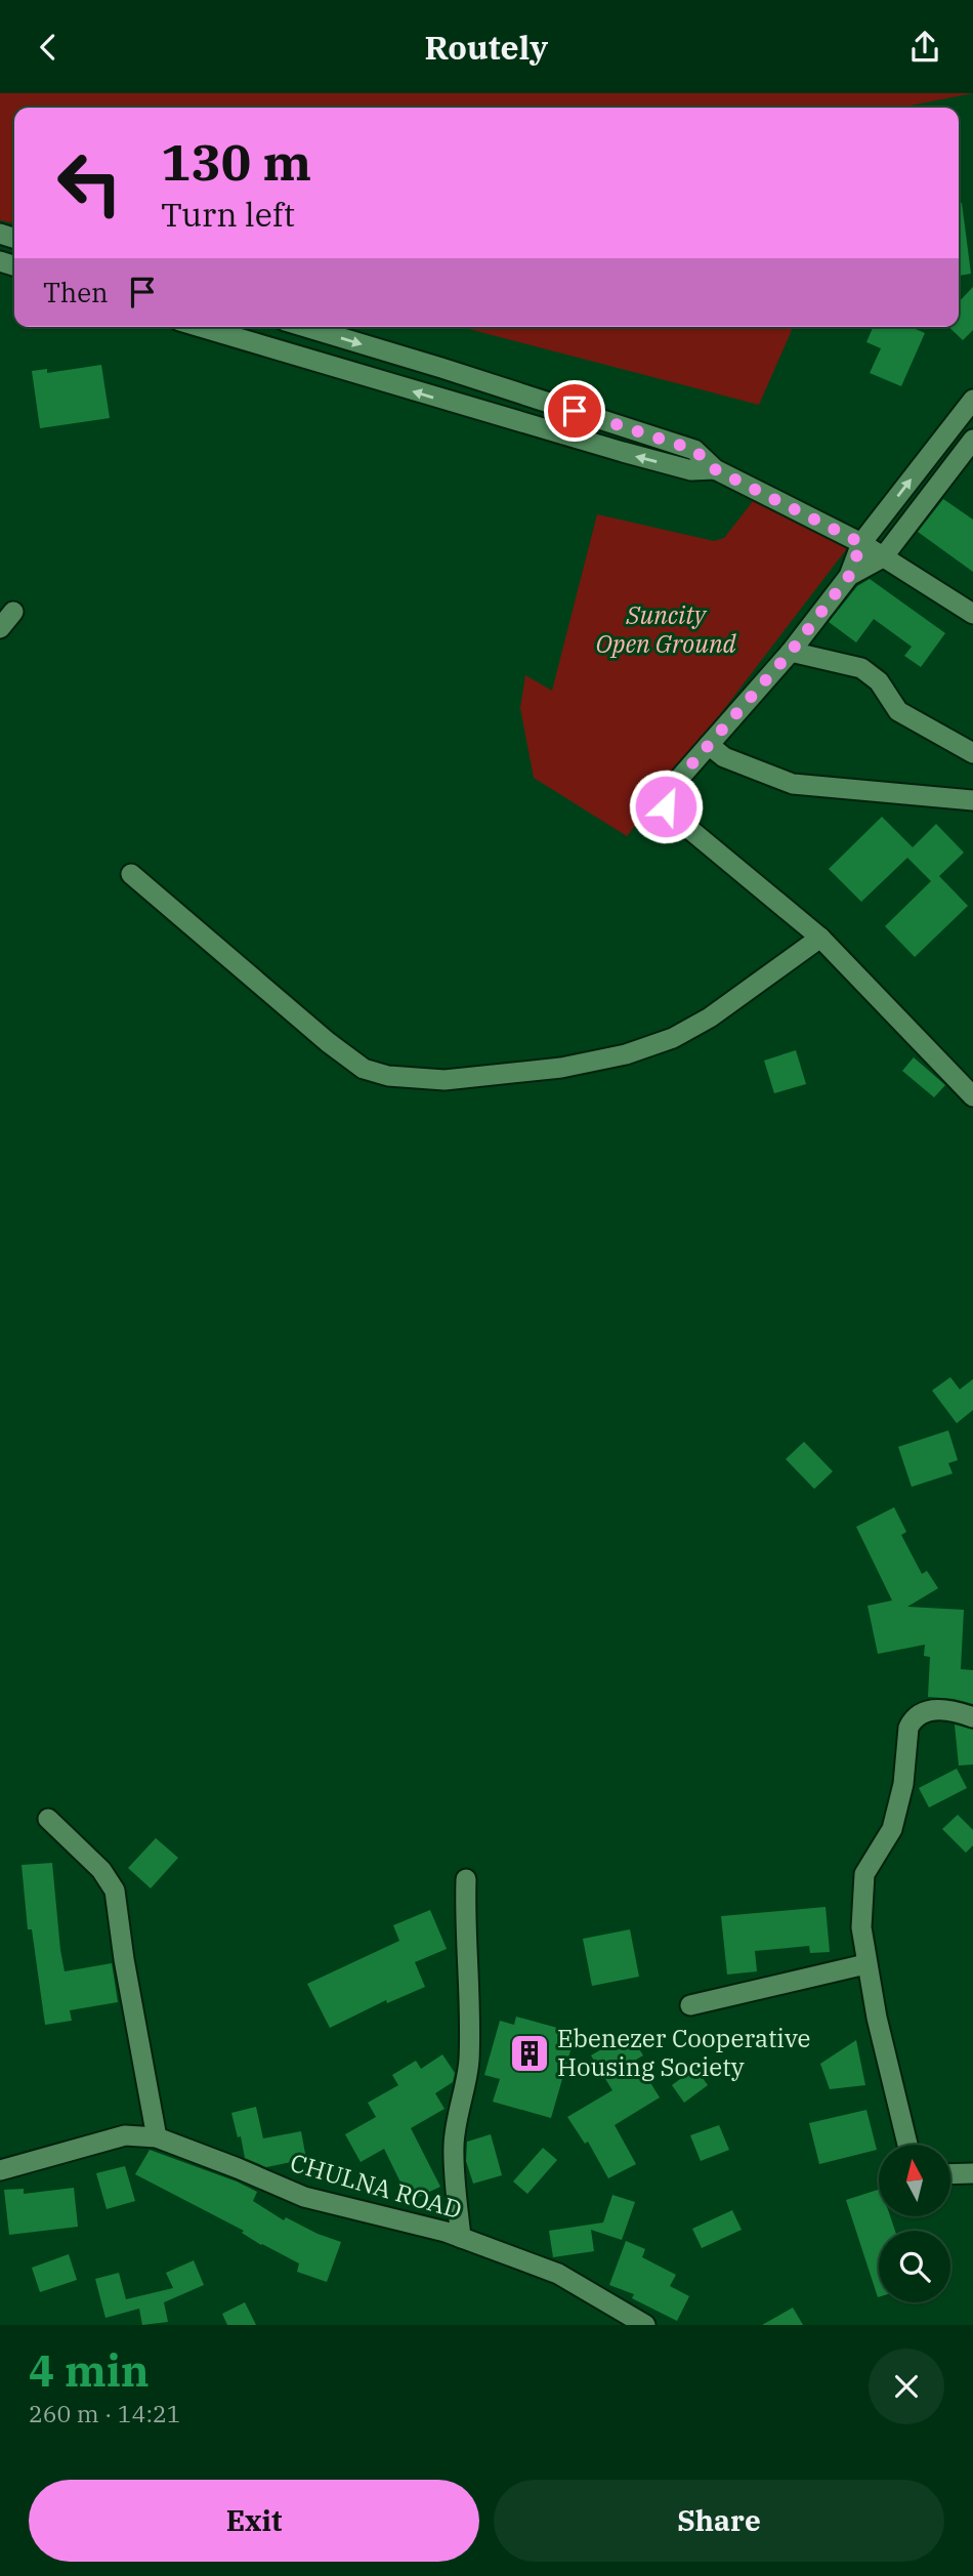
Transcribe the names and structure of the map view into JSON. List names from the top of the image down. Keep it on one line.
{"streets":{"street":["CHULNA ROAD"]},"parks":["Suncity Open Ground"],"places":{"building":["Ebenezer Cooperative Housing Society"]},"north":"top","page":{"header":"Routely","turn":["130 m","Turn left"],"then":"Then","heading":["4 min","260 m · 14:21"],"buttons":["Exit","Share"]}}
